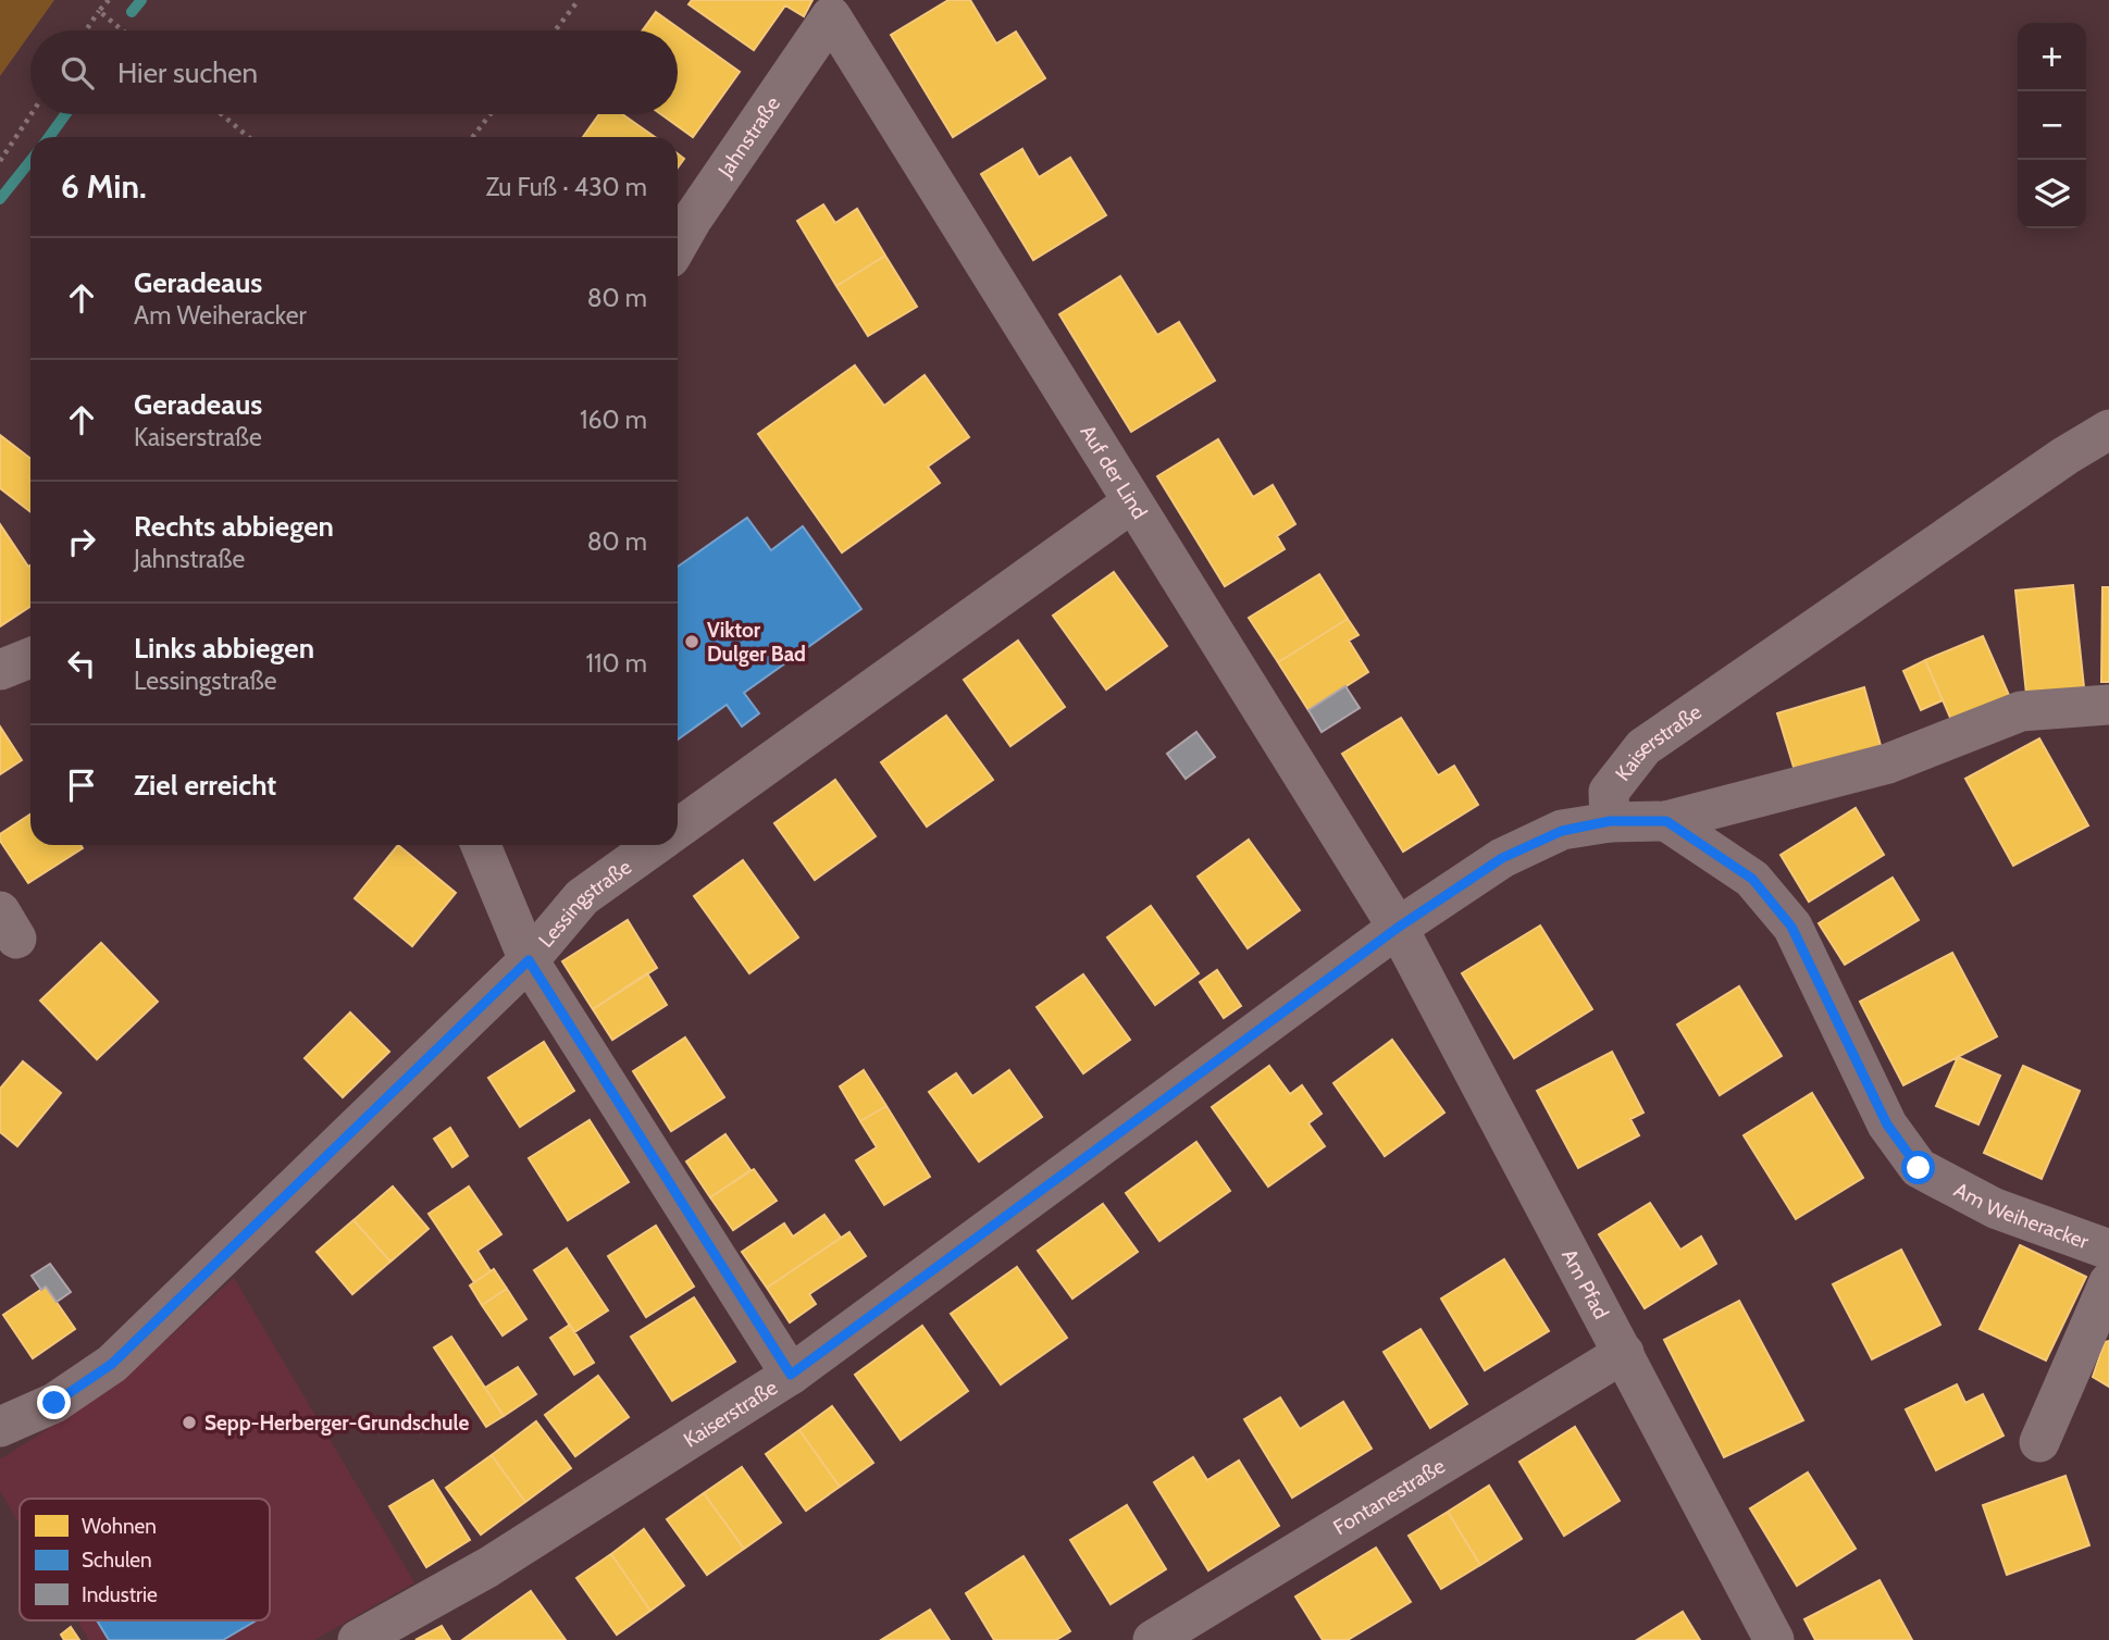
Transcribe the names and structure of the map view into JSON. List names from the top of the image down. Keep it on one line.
{"streets":{"street":["Jahnstraße","Auf der Lind","Kaiserstraße","Lessingstraße","Am Weiheracker","Am Pfad","Fontanestraße"]},"crossings":[["Jahnstraße","Auf der Lind"],["Auf der Lind","Kaiserstraße"],["Auf der Lind","Am Pfad"],["Kaiserstraße","Am Pfad"],["Am Pfad","Fontanestraße"]],"places":["Viktor Dulger Bad","Sepp-Herberger-Grundschule"],"legend":["Wohnen","Schulen","Industrie"],"page":{"map_buttons":["+","−"],"search":"Hier suchen","heading":["6 Min.","Zu Fuß · 430 m"],"list":[["Geradeaus","Am Weiheracker","80 m"],["Geradeaus","Kaiserstraße","160 m"],["Rechts abbiegen","Jahnstraße","80 m"],["Links abbiegen","Lessingstraße","110 m"],"Ziel erreicht"]}}
